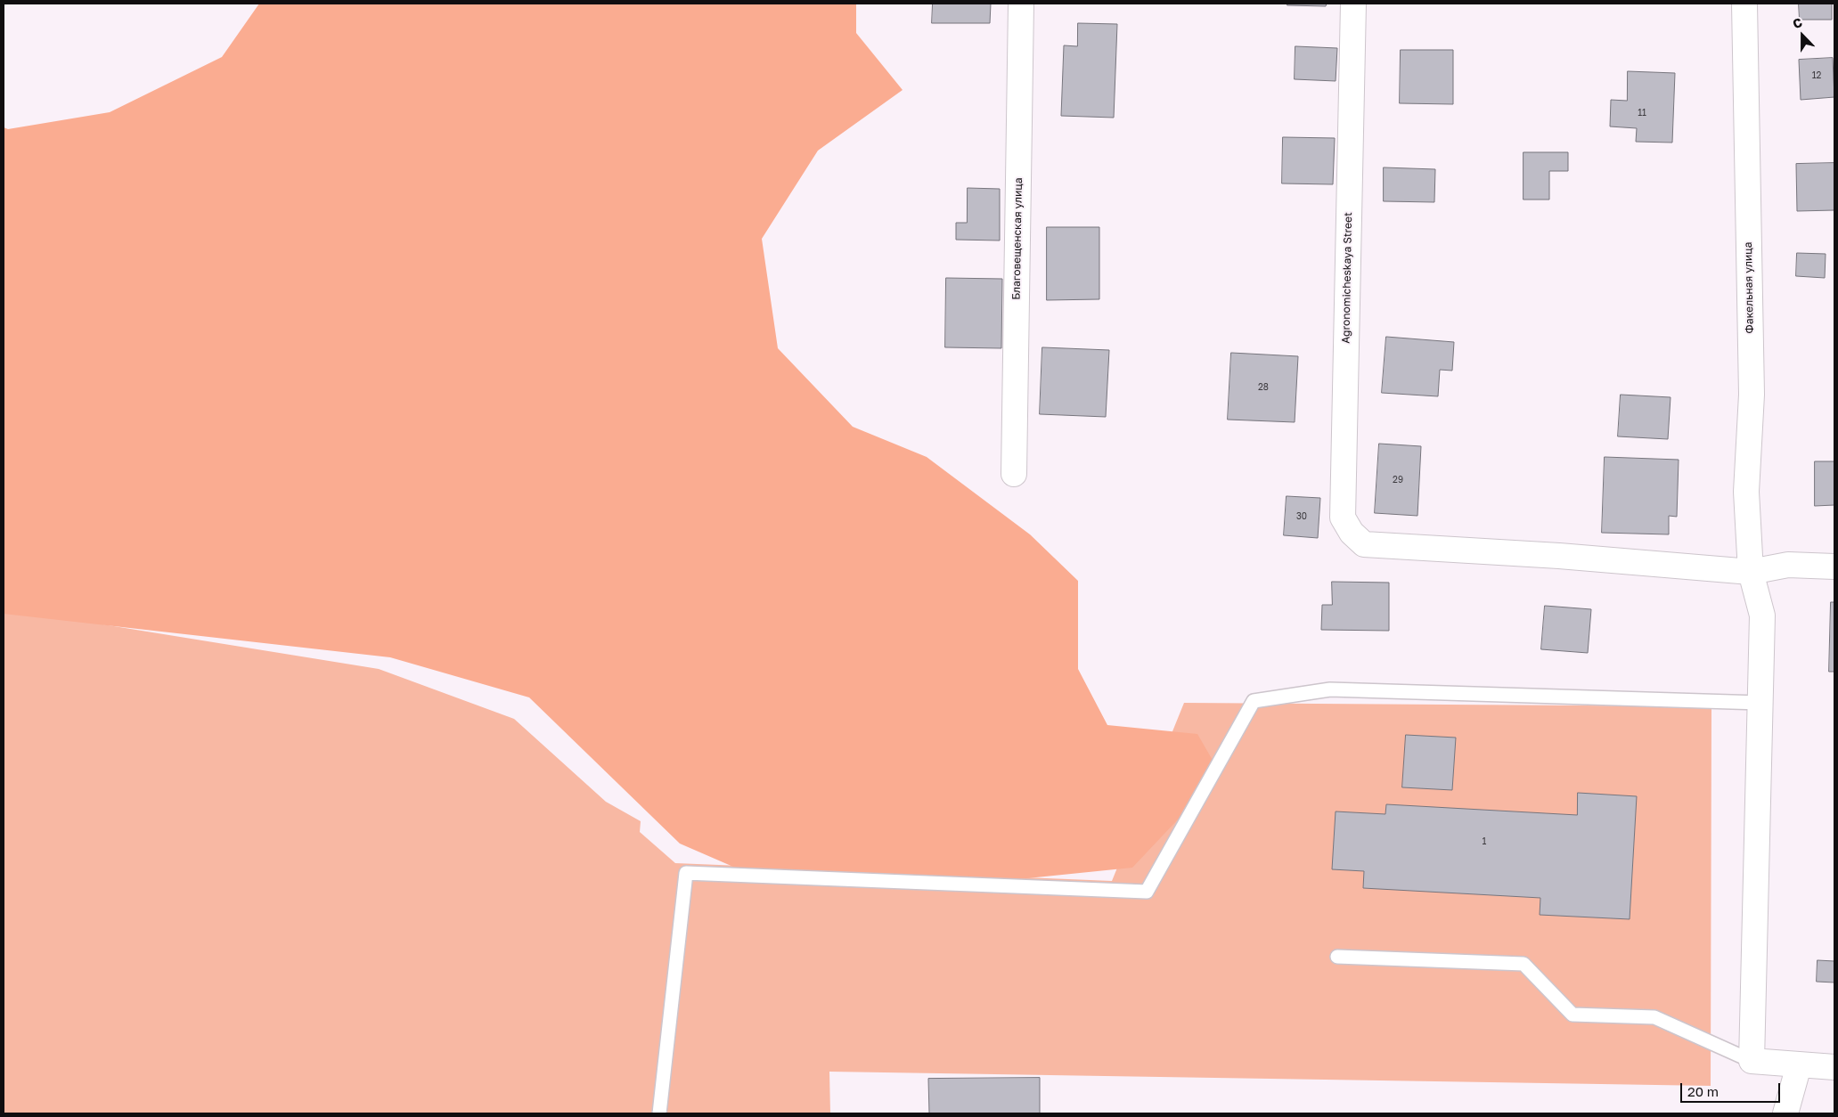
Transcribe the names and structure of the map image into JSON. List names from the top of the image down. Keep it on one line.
{"streets":{"street":["Благовещенская улица","Agronomicheskaya Street","Факельная улица"]},"crossings":[["Agronomicheskaya Street","Факельная улица"]],"house_numbers":["12","11","28","29","30","1"],"scale_bar":"20 m","north":"top"}
